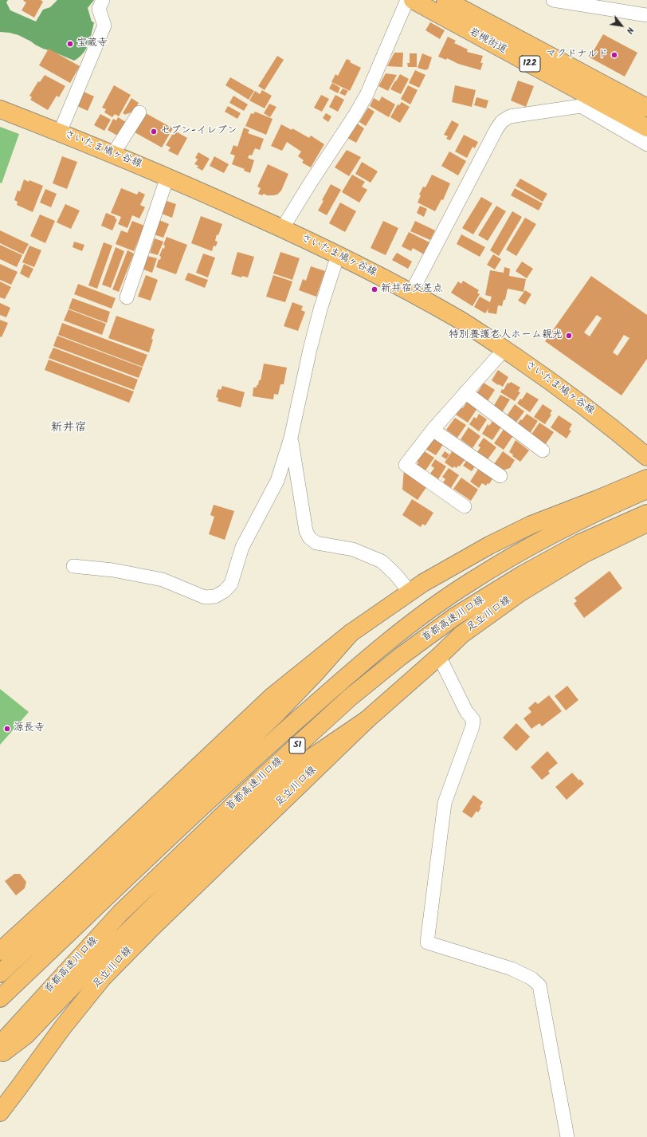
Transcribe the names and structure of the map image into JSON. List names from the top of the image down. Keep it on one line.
{"streets":{"main road":["岩槻街道","122","さいたま鳩ヶ谷線","足立川口線","首都高速川口線","S1"]},"districts":["新井宿"],"places":["宝蔵寺","マクドナルド","セブン-イレブン","新井宿交差点","特別養護老人ホーム親光","源長寺"],"north":"bottom right"}
